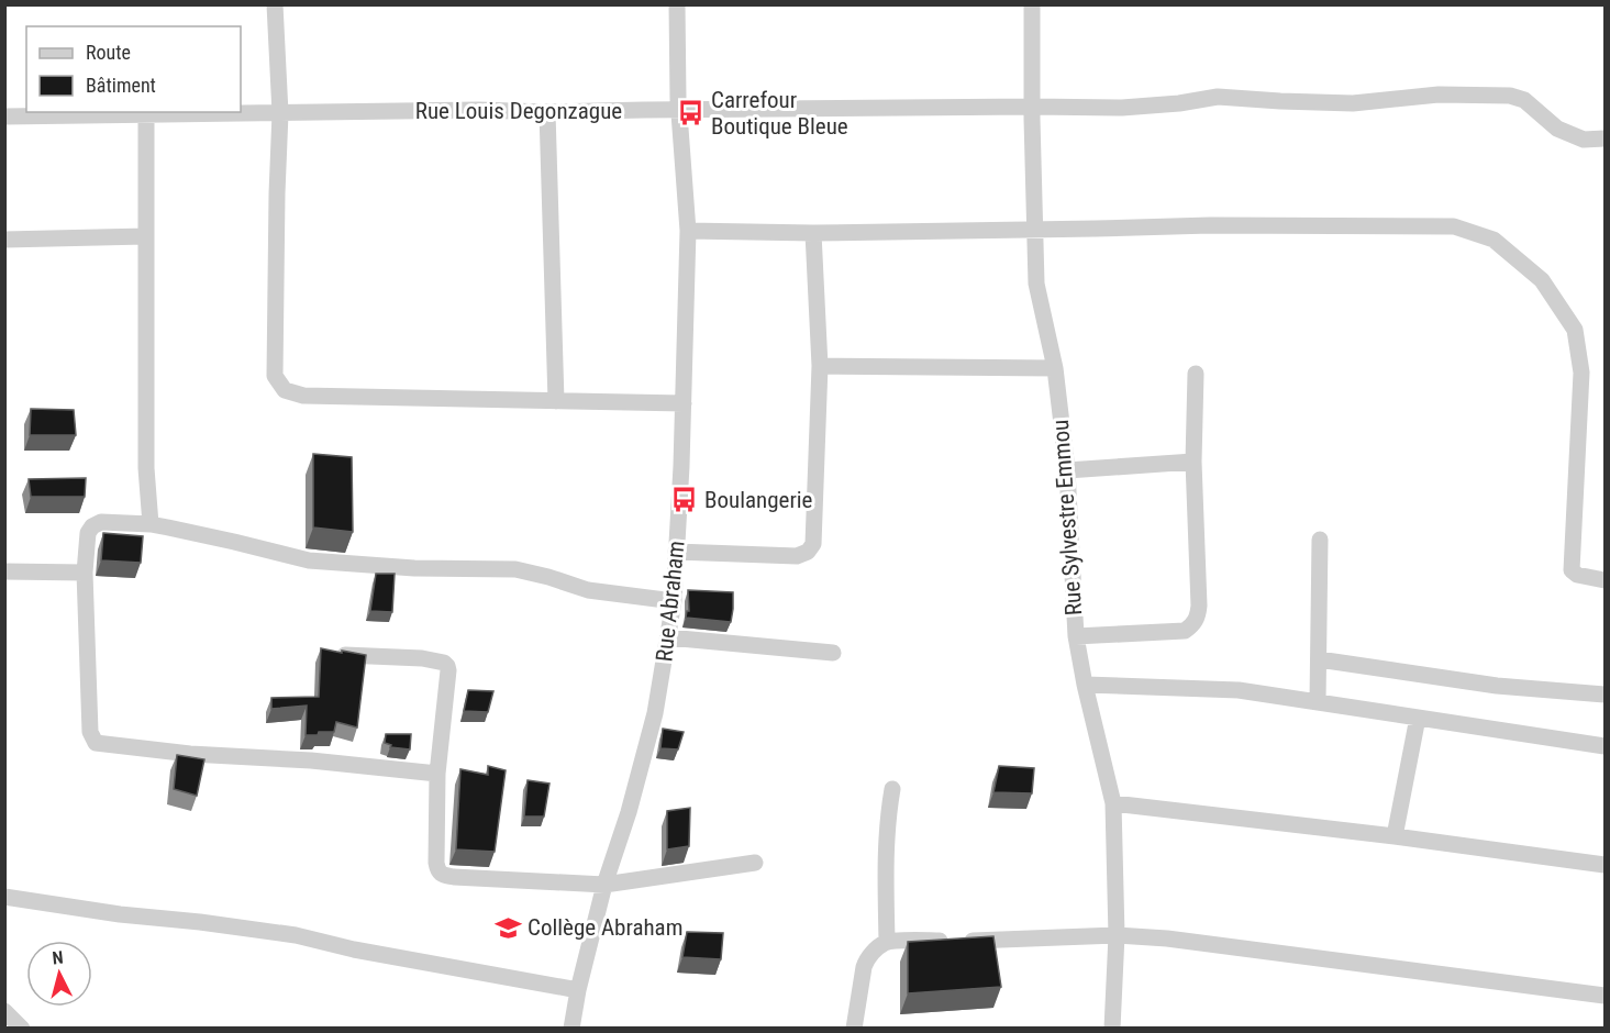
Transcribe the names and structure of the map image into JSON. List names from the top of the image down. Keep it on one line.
{"streets":{"street":["Rue Louis Degonzague","Rue Sylvestre Emmou","Rue Abraham"]},"crossings":[["Rue Louis Degonzague","Rue Sylvestre Emmou"],["Rue Louis Degonzague","Rue Abraham"]],"places":{"bus stop":["Carrefour Boutique Bleue","Boulangerie"],"school or university":["Collège Abraham"]},"legend":["Route","Bâtiment"],"north":"top"}
